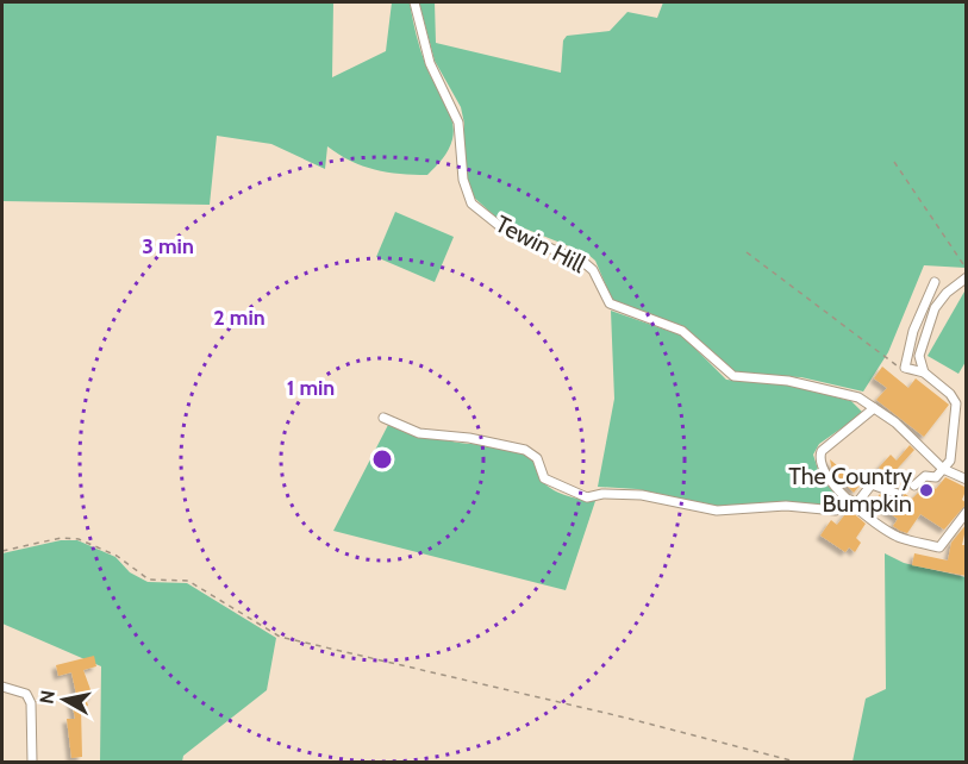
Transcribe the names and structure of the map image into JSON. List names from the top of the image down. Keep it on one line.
{"streets":{"street":["Tewin Hill"]},"places":["The Country Bumpkin"],"north":"left","rings":["3 min","2 min","1 min"]}
